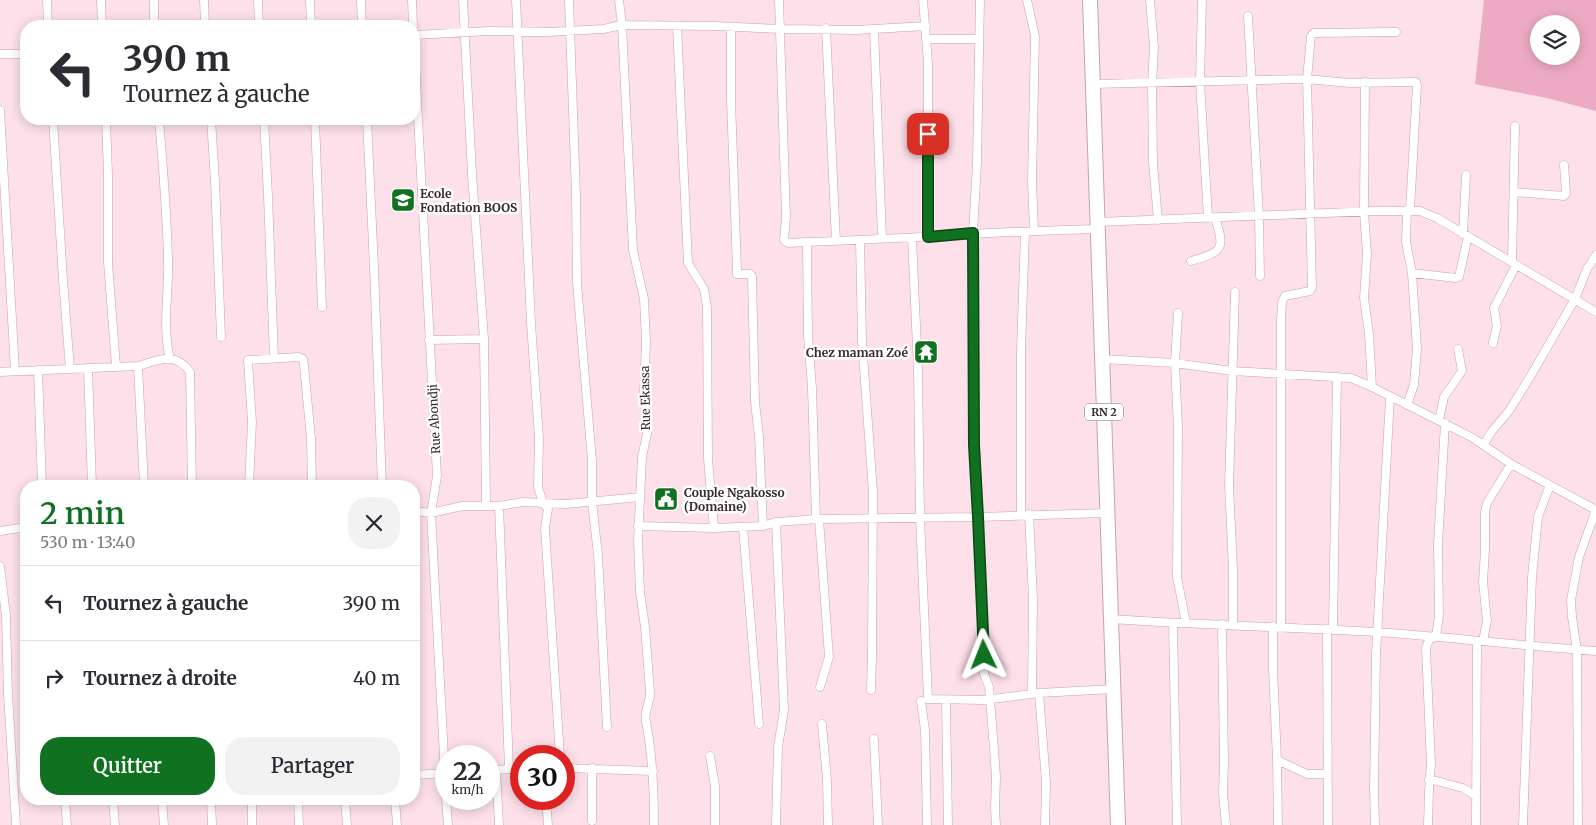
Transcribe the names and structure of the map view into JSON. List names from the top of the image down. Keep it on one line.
{"streets":{"highway":["RN 2"],"street":["Rue Ekassa","Rue Abondji"]},"places":{"school or university":["Ecole Fondation BOOS"],"temple":["Chez maman Zoé"],"public building":["Couple Ngakosso (Domaine)"]},"page":{"turn":["390 m","Tournez à gauche"],"heading":["2 min","530 m · 13:40"],"list":[{"name":"Tournez à gauche","value":"390 m"},{"name":"Tournez à droite","value":"40 m"}],"buttons":["Quitter","Partager"],"speed":"22 km/h","limit":"30"}}
